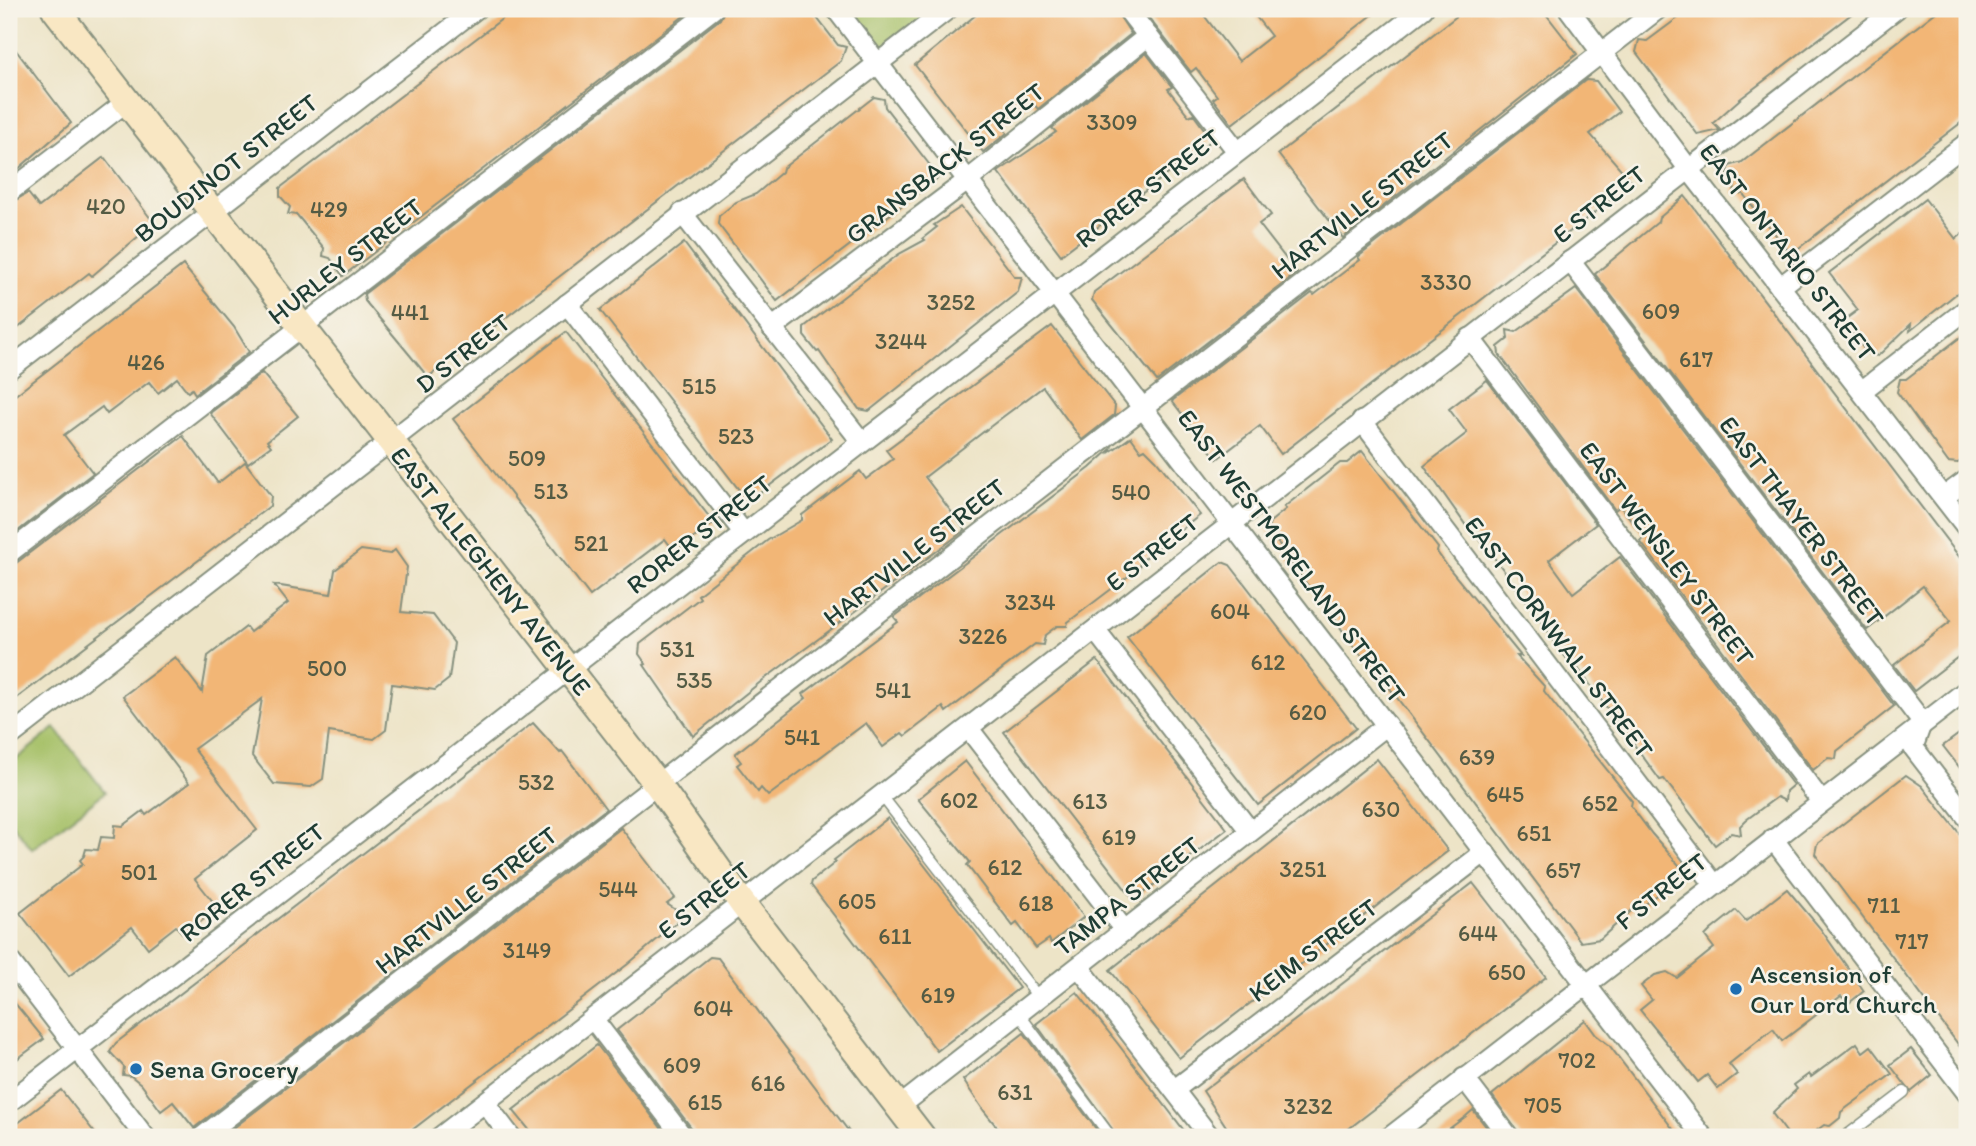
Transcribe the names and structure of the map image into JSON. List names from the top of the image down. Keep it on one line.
{"streets":{"main road":["EAST ALLEGHENY AVENUE"],"street":["GRANSBACK STREET","BOUDINOT STREET","RORER STREET","E STREET","HARTVILLE STREET","EAST ONTARIO STREET","HURLEY STREET","D STREET","EAST THAYER STREET","EAST WENSLEY STREET","EAST WESTMORELAND STREET","EAST CORNWALL STREET","F STREET","TAMPA STREET","KEIM STREET"]},"crossings":[["GRANSBACK STREET","EAST WESTMORELAND STREET"],["BOUDINOT STREET","EAST ALLEGHENY AVENUE"],["RORER STREET","EAST WESTMORELAND STREET"],["RORER STREET","EAST ALLEGHENY AVENUE"],["E STREET","EAST ONTARIO STREET"],["E STREET","EAST THAYER STREET"],["E STREET","EAST WENSLEY STREET"],["E STREET","EAST WESTMORELAND STREET"],["E STREET","EAST ALLEGHENY AVENUE"],["E STREET","EAST CORNWALL STREET"],["HARTVILLE STREET","EAST ONTARIO STREET"],["HARTVILLE STREET","EAST WESTMORELAND STREET"],["HARTVILLE STREET","EAST ALLEGHENY AVENUE"],["HURLEY STREET","EAST ALLEGHENY AVENUE"],["D STREET","EAST WESTMORELAND STREET"],["D STREET","EAST ALLEGHENY AVENUE"],["EAST THAYER STREET","F STREET"],["EAST WENSLEY STREET","F STREET"],["EAST WESTMORELAND STREET","F STREET"],["EAST WESTMORELAND STREET","TAMPA STREET"],["EAST WESTMORELAND STREET","KEIM STREET"],["EAST ALLEGHENY AVENUE","TAMPA STREET"],["EAST CORNWALL STREET","F STREET"]],"places":["Ascension of Our Lord Church","Sena Grocery"],"house_numbers":["3309","420","429","3330","3252","609","441","3244","617","426","515","523","509","513","540","521","3234","604","3226","531","612","500","535","541","620","541","639","532","645","602","613","652","630","651","619","612","3251","657","501","544","605","618","711","644","611","717","3149","650","619","604","702","609","616","631","615","705","3232"]}
